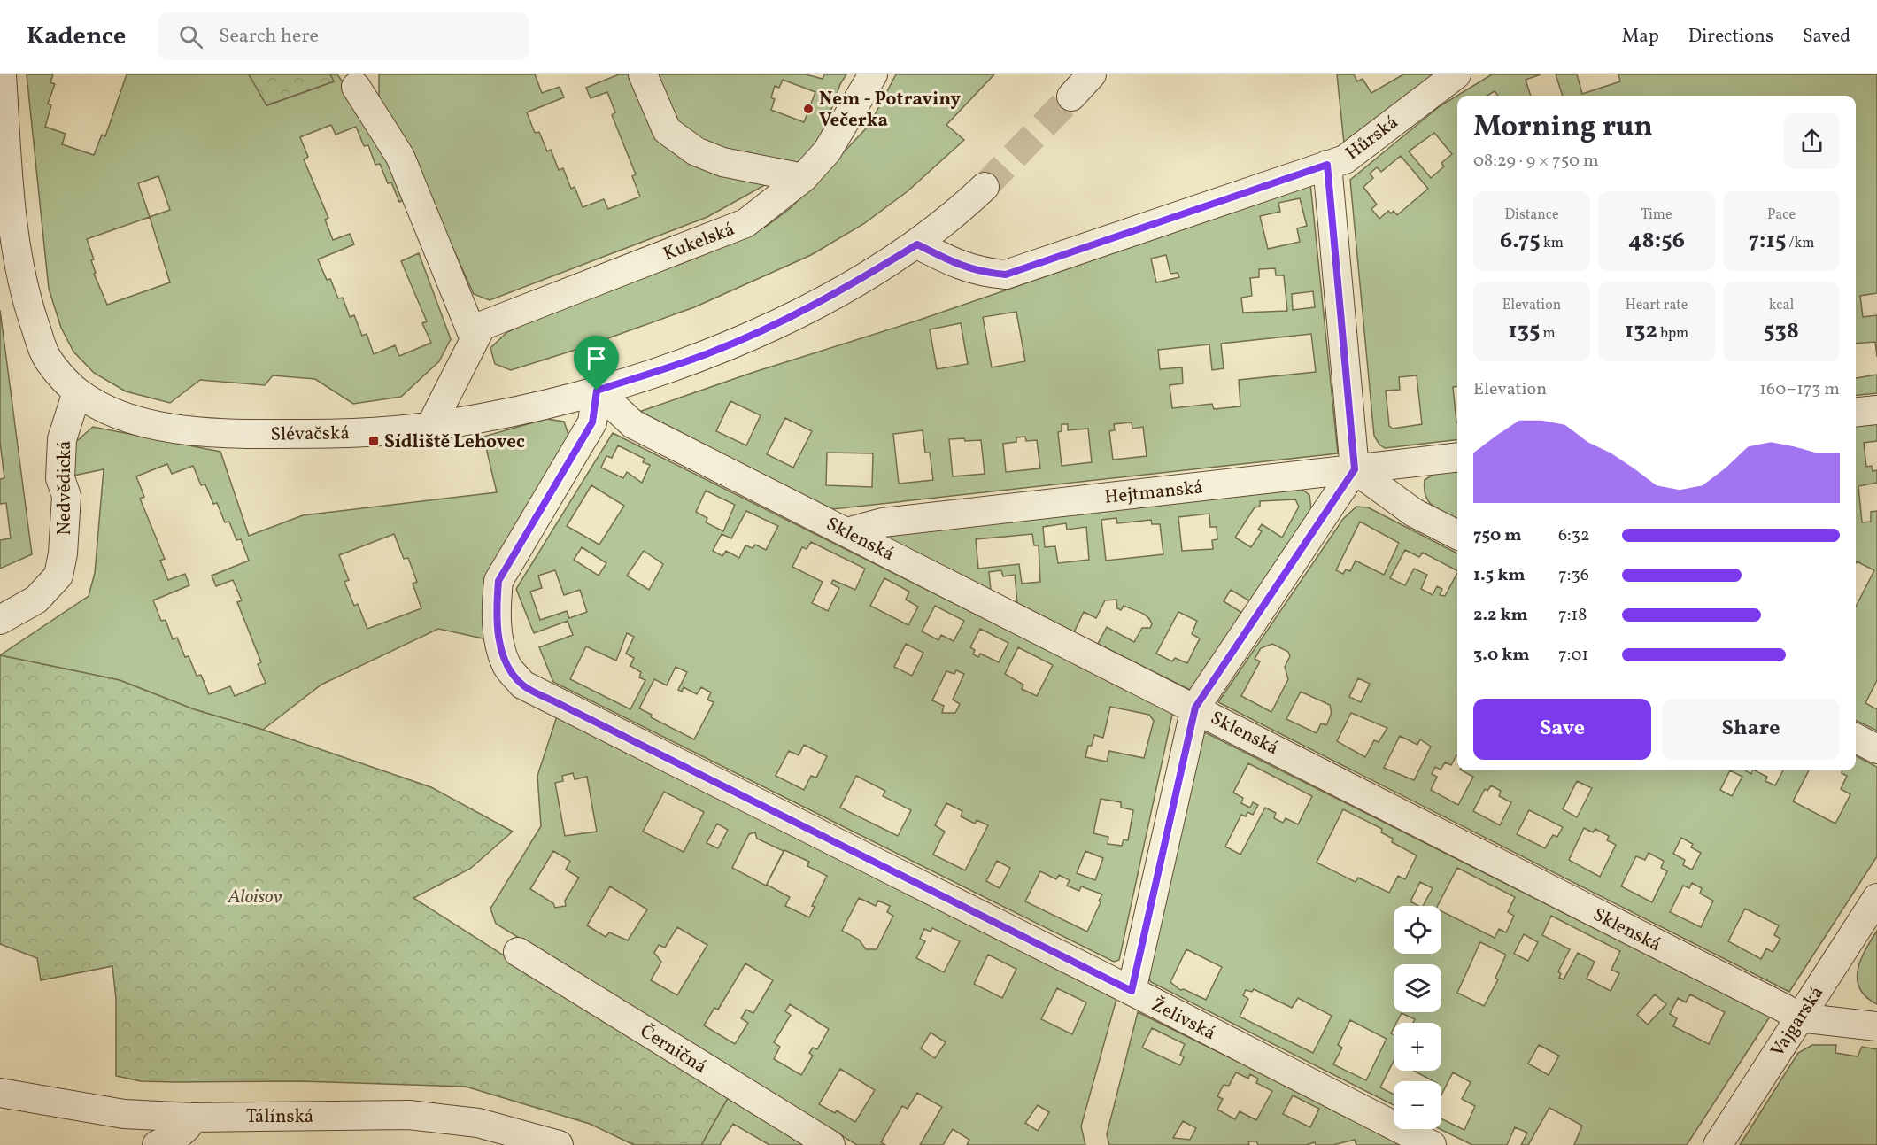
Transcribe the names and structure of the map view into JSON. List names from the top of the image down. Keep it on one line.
{"streets":{"street":["Hůrská","Kukelská","Slévačská","Nedvědická","Hejtmanská","Sklenská","Želivská","Vajgarská","Černičná","Tálínská"]},"crossings":[["Hůrská","Slévačská"],["Kukelská","Slévačská"],["Slévačská","Nedvědická"],["Slévačská","Sklenská"],["Slévačská","Želivská"],["Hejtmanská","Sklenská"],["Sklenská","Želivská"],["Sklenská","Vajgarská"]],"parks":["Aloisov"],"places":{"other":["Nem - Potraviny Večerka"],"transit":["Sídliště Lehovec"]},"page":{"header":"Kadence","search":"Search here","nav":["Map","Directions","Saved"],"heading":["Morning run","08:29 · 9 × 750 m"],"stats":[["Distance","6.75 km"],["Time","48:56"],["Pace","7:15 /km"],["Elevation","135 m"],["Heart rate","132 bpm"],["kcal","538"]],"chart":["Elevation","160–173 m"],"list":[{"name":"750 m","note":"6:32"},{"name":"1.5 km","note":"7:36"},{"name":"2.2 km","note":"7:18"},{"name":"3.0 km","note":"7:01"}],"buttons":["Save","Share"],"map_buttons":["+","−"]}}
